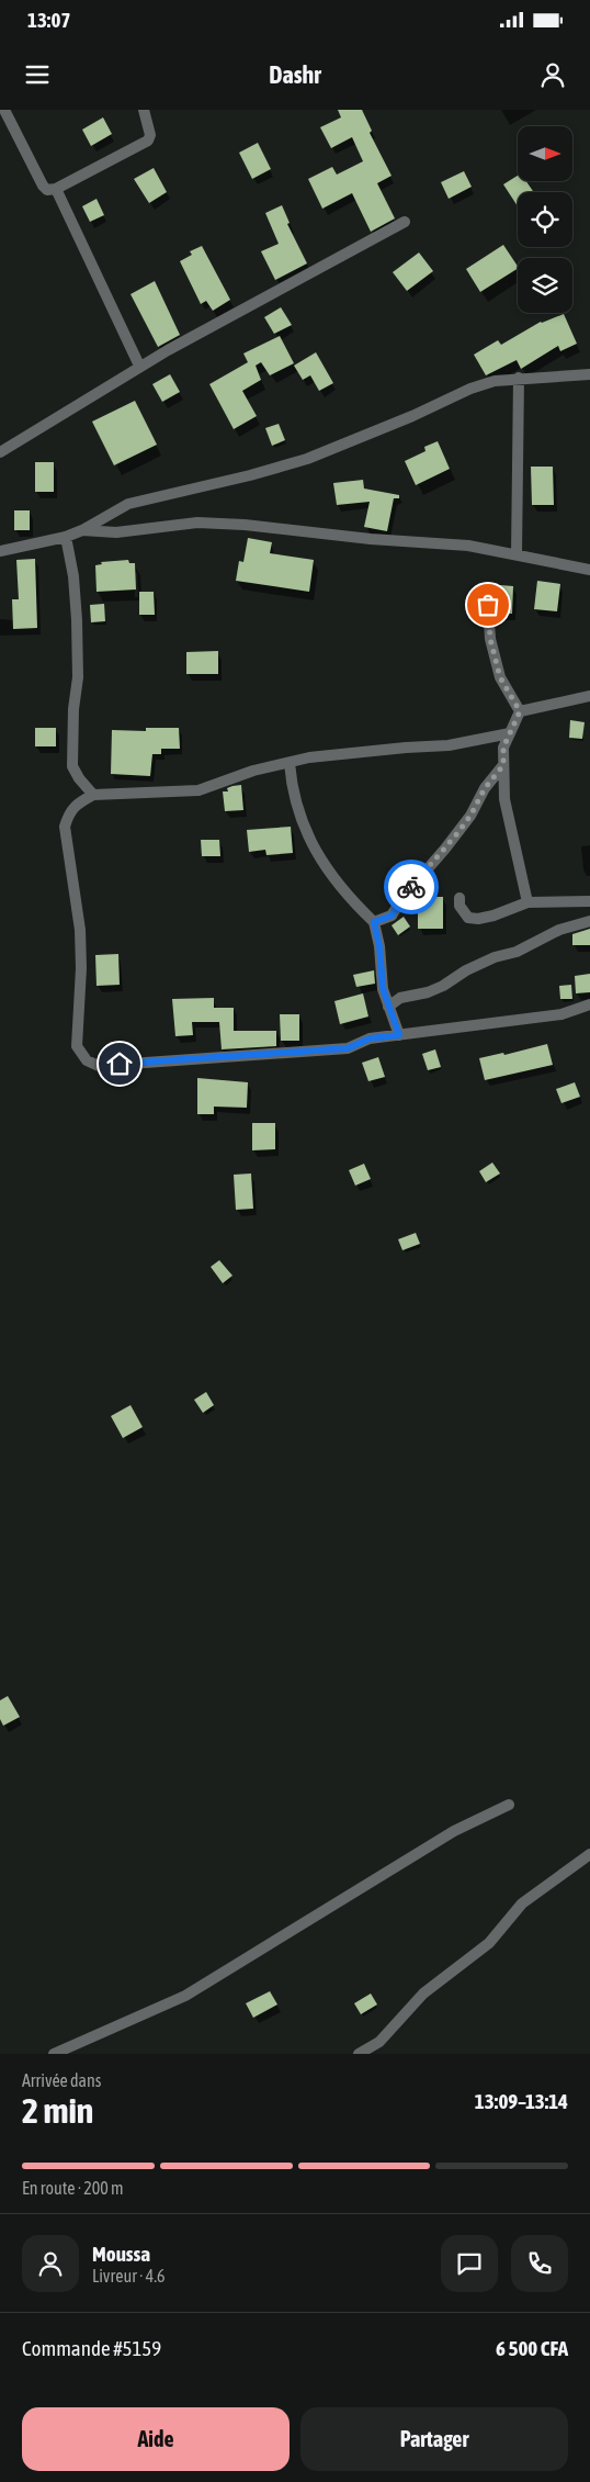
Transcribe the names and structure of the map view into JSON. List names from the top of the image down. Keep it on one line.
{"north":"right","page":{"status":"13:07","header":"Dashr","heading":["2 min","Arrivée dans","13:09–13:14"],"panel":["Moussa","Livreur · 4.6","Commande #5159","6 500 CFA"],"bar":"En route · 200 m","buttons":["Aide","Partager"]}}
